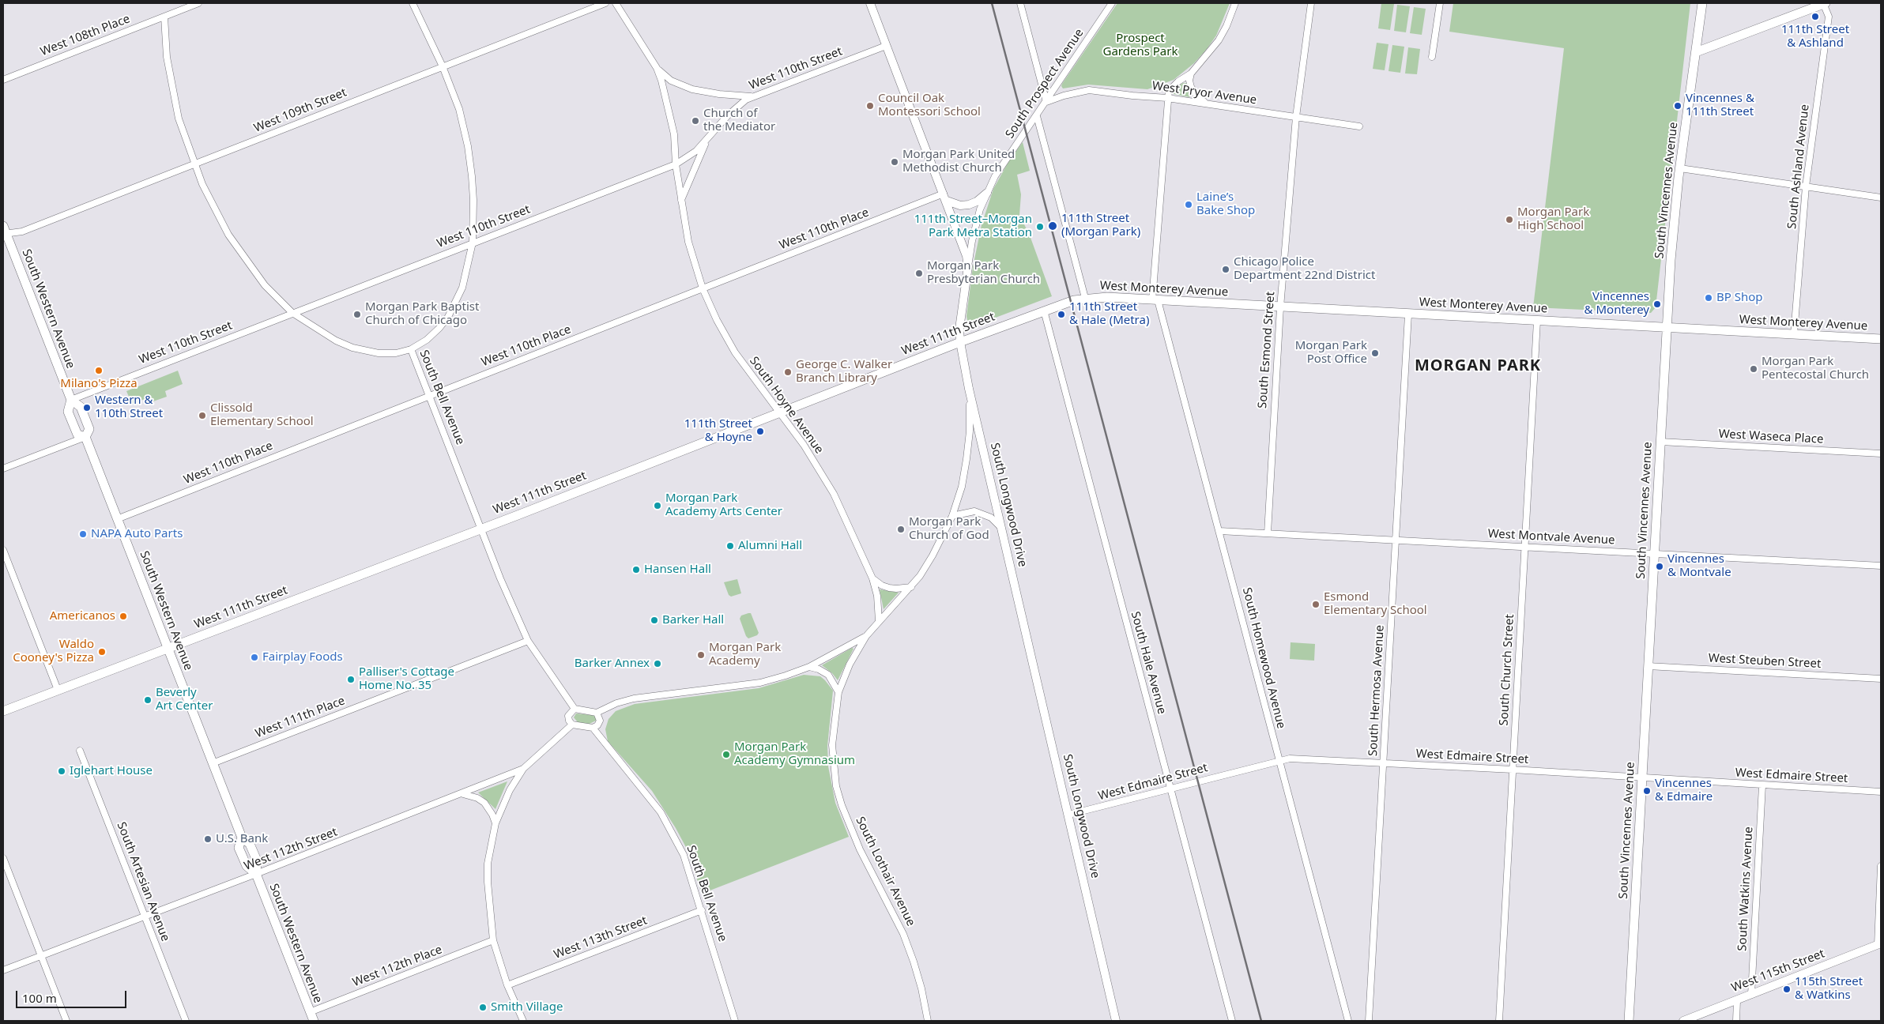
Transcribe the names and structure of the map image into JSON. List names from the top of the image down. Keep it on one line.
{"streets":{"main road":["South Vincennes Avenue","West Monterey Avenue","South Western Avenue","West 111th Street"],"street":["West 108th Place","West 110th Street","South Prospect Avenue","West Pryor Avenue","West 109th Street","South Ashland Avenue","West 110th Place","South Esmond Street","South Bell Avenue","South Hoyne Avenue","West Waseca Place","South Longwood Drive","West Montvale Avenue","South Homewood Avenue","West Steuben Street","South Hale Avenue","South Church Street","South Hermosa Avenue","West 111th Place","West Edmaire Street","West 112th Street","South Lothair Avenue","South Artesian Avenue","South Watkins Avenue","West 113th Street","West 112th Place","West 115th Street"]},"crossings":[["West 110th Street","South Western Avenue"],["West 110th Street","South Bell Avenue"],["West 110th Street","South Hoyne Avenue"],["West 110th Street","South Longwood Drive"],["South Prospect Avenue","West Pryor Avenue"],["South Prospect Avenue","South Longwood Drive"],["West Pryor Avenue","South Esmond Street"],["West Pryor Avenue","South Homewood Avenue"],["West 109th Street","South Western Avenue"],["West 109th Street","South Bell Avenue"],["South Ashland Avenue","West Monterey Avenue"],["South Vincennes Avenue","West Monterey Avenue"],["South Vincennes Avenue","West Waseca Place"],["South Vincennes Avenue","West Montvale Avenue"],["South Vincennes Avenue","West Steuben Street"],["South Vincennes Avenue","West Edmaire Street"],["West 110th Place","South Western Avenue"],["West 110th Place","South Bell Avenue"],["West 110th Place","South Hoyne Avenue"],["West 110th Place","South Longwood Drive"],["West Monterey Avenue","West 111th Street"],["West Monterey Avenue","South Esmond Street"],["West Monterey Avenue","South Homewood Avenue"],["West Monterey Avenue","South Church Street"],["West Monterey Avenue","South Hermosa Avenue"],["South Western Avenue","West 111th Street"],["South Western Avenue","West 111th Place"],["South Western Avenue","West 112th Street"],["South Western Avenue","West 112th Place"],["West 111th Street","South Bell Avenue"],["West 111th Street","South Hoyne Avenue"],["West 111th Street","South Longwood Drive"],["West 111th Street","South Hale Avenue"],["South Esmond Street","West Montvale Avenue"],["South Bell Avenue","West 111th Place"],["South Bell Avenue","West 113th Street"],["South Hoyne Avenue","South Lothair Avenue"],["South Longwood Drive","West Edmaire Street"],["South Longwood Drive","South Lothair Avenue"],["West Montvale Avenue","South Homewood Avenue"],["West Montvale Avenue","South Church Street"],["West Montvale Avenue","South Hermosa Avenue"],["South Homewood Avenue","West Edmaire Street"],["South Hale Avenue","West Edmaire Street"],["South Church Street","West Edmaire Street"],["South Hermosa Avenue","West Edmaire Street"],["West Edmaire Street","South Watkins Avenue"],["West 112th Street","South Artesian Avenue"],["South Watkins Avenue","West 115th Street"]],"districts":["MORGAN PARK"],"parks":["Prospect Gardens Park"],"places":["111th Street & Ashland","Council Oak Montessori School","Vincennes & 111th Street","Church of the Mediator","Morgan Park United Methodist Church","Laine’s Bake Shop","Morgan Park High School","111th Street (Morgan Park)","111th Street–Morgan Park Metra Station","Chicago Police Department 22nd District","Morgan Park Presbyterian Church","BP Shop","Vincennes & Monterey","Morgan Park Baptist Church of Chicago","111th Street & Hale (Metra)","Morgan Park Post Office","Morgan Park Pentecostal Church","Milano's Pizza","George C. Walker Branch Library","Western & 110th Street","Clissold Elementary School","111th Street & Hoyne","Morgan Park Academy Arts Center","Morgan Park Church of God","NAPA Auto Parts","Alumni Hall","Vincennes & Montvale","Hansen Hall","Esmond Elementary School","Americanos","Barker Hall","Waldo Cooney's Pizza","Morgan Park Academy","Fairplay Foods","Barker Annex","Palliser's Cottage Home No. 35","Beverly Art Center","Morgan Park Academy Gymnasium","Iglehart House","Vincennes & Edmaire","U.S. Bank","115th Street & Watkins","Smith Village"],"scale_bar":"100 m"}
